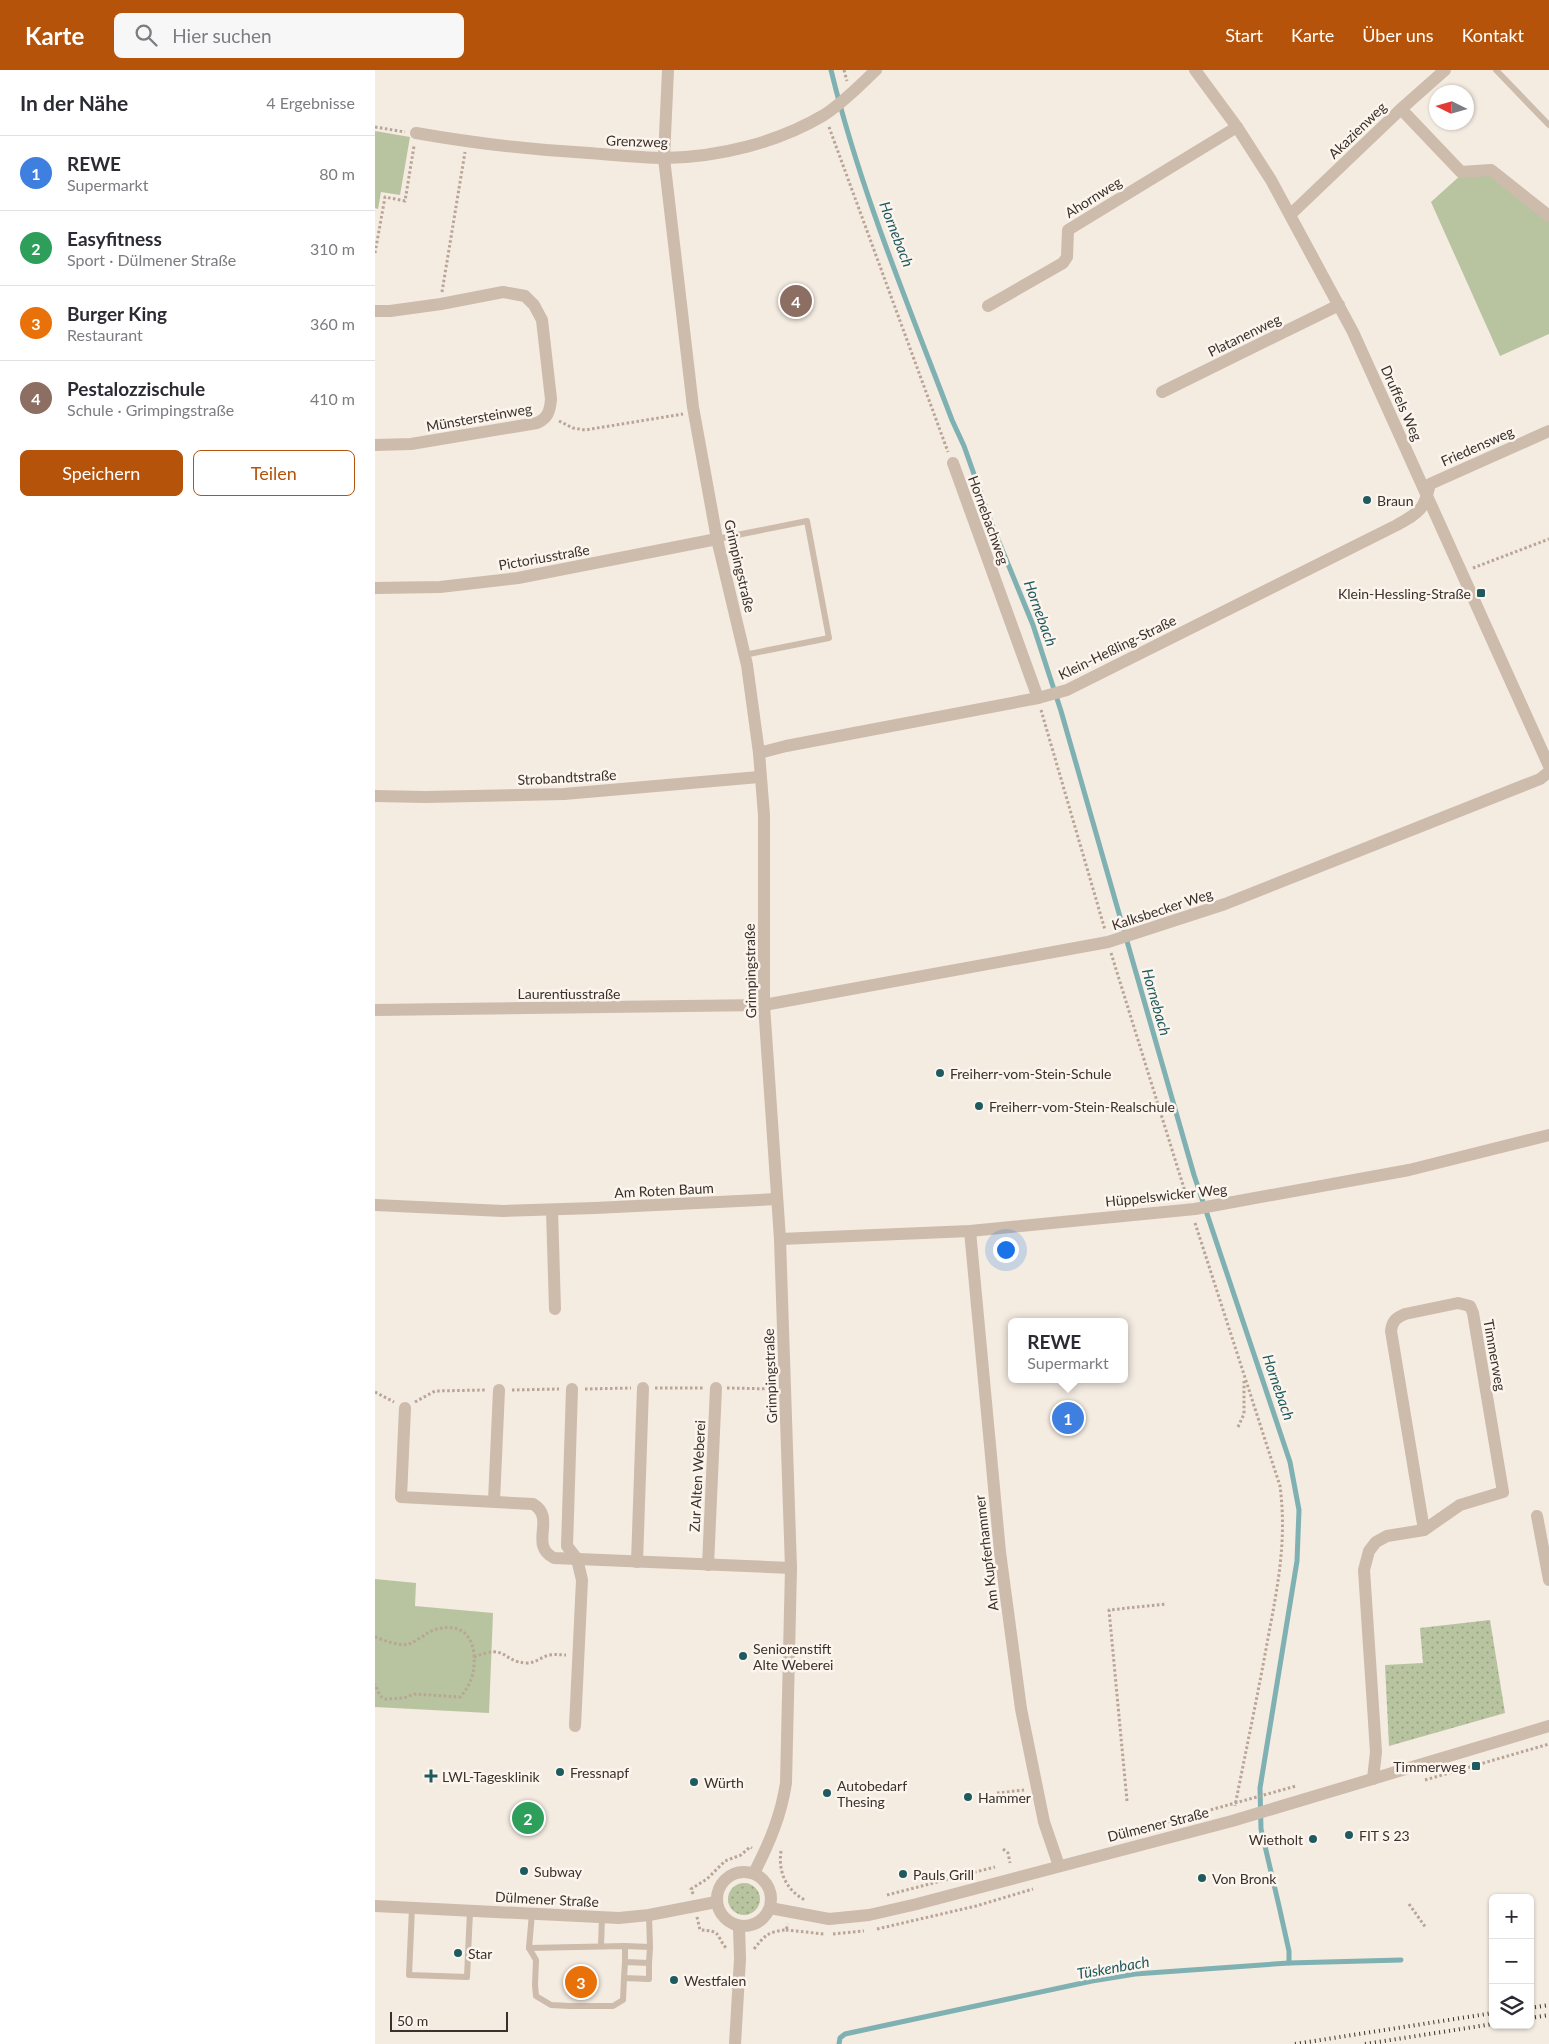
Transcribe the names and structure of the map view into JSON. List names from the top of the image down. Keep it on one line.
{"streets":{"street":["Akazienweg","Grenzweg","Ahornweg","Platanenweg","Druffels Weg","Münstersteinweg","Friedensweg","Hornebachweg","Pictoriusstraße","Grimpingstraße","Klein-Heßling-Straße","Strobandtstraße","Kalksbecker Weg","Laurentiusstraße","Am Roten Baum","Hüppelswicker Weg","Timmerweg","Zur Alten Weberei","Am Kupferhammer","Dülmener Straße"]},"crossings":[["Akazienweg","Druffels Weg"],["Grenzweg","Grimpingstraße"],["Ahornweg","Druffels Weg"],["Platanenweg","Druffels Weg"],["Druffels Weg","Friedensweg"],["Druffels Weg","Klein-Heßling-Straße"],["Friedensweg","Klein-Heßling-Straße"],["Hornebachweg","Klein-Heßling-Straße"],["Pictoriusstraße","Grimpingstraße"],["Grimpingstraße","Klein-Heßling-Straße"],["Grimpingstraße","Strobandtstraße"],["Grimpingstraße","Kalksbecker Weg"],["Grimpingstraße","Laurentiusstraße"],["Grimpingstraße","Am Roten Baum"],["Grimpingstraße","Hüppelswicker Weg"],["Grimpingstraße","Dülmener Straße"],["Kalksbecker Weg","Laurentiusstraße"],["Hüppelswicker Weg","Am Kupferhammer"],["Timmerweg","Dülmener Straße"],["Am Kupferhammer","Dülmener Straße"]],"water":["Hornebach","Tüskenbach"],"places":{"other":["Braun","Freiherr-vom-Stein-Schule","Freiherr-vom-Stein-Realschule","Seniorenstift Alte Weberei","Fressnapf","Würth","Autobedarf Thesing","Hammer","FIT S 23","Wietholt","Subway","Pauls Grill","Von Bronk","Star","Westfalen"],"transit":["Klein-Hessling-Straße","Timmerweg"],"health":["LWL-Tagesklinik"]},"scale_bar":"50 m","north":"left","page":{"header":"Karte","search":"Hier suchen","nav":["Start","Karte","Über uns","Kontakt"],"heading":["In der Nähe","4 Ergebnisse"],"list":[{"mark":"1","name":"REWE","note":"Supermarkt","value":"80 m"},{"mark":"2","name":"Easyfitness","note":"Sport · Dülmener Straße","value":"310 m"},{"mark":"3","name":"Burger King","note":"Restaurant","value":"360 m"},{"mark":"4","name":"Pestalozzischule","note":"Schule · Grimpingstraße","value":"410 m"}],"pins":["4","1","2","3"],"buttons":["Speichern","Teilen"],"popup":["REWE","Supermarkt"],"map_buttons":["+","−"],"scale":"50 m"}}
